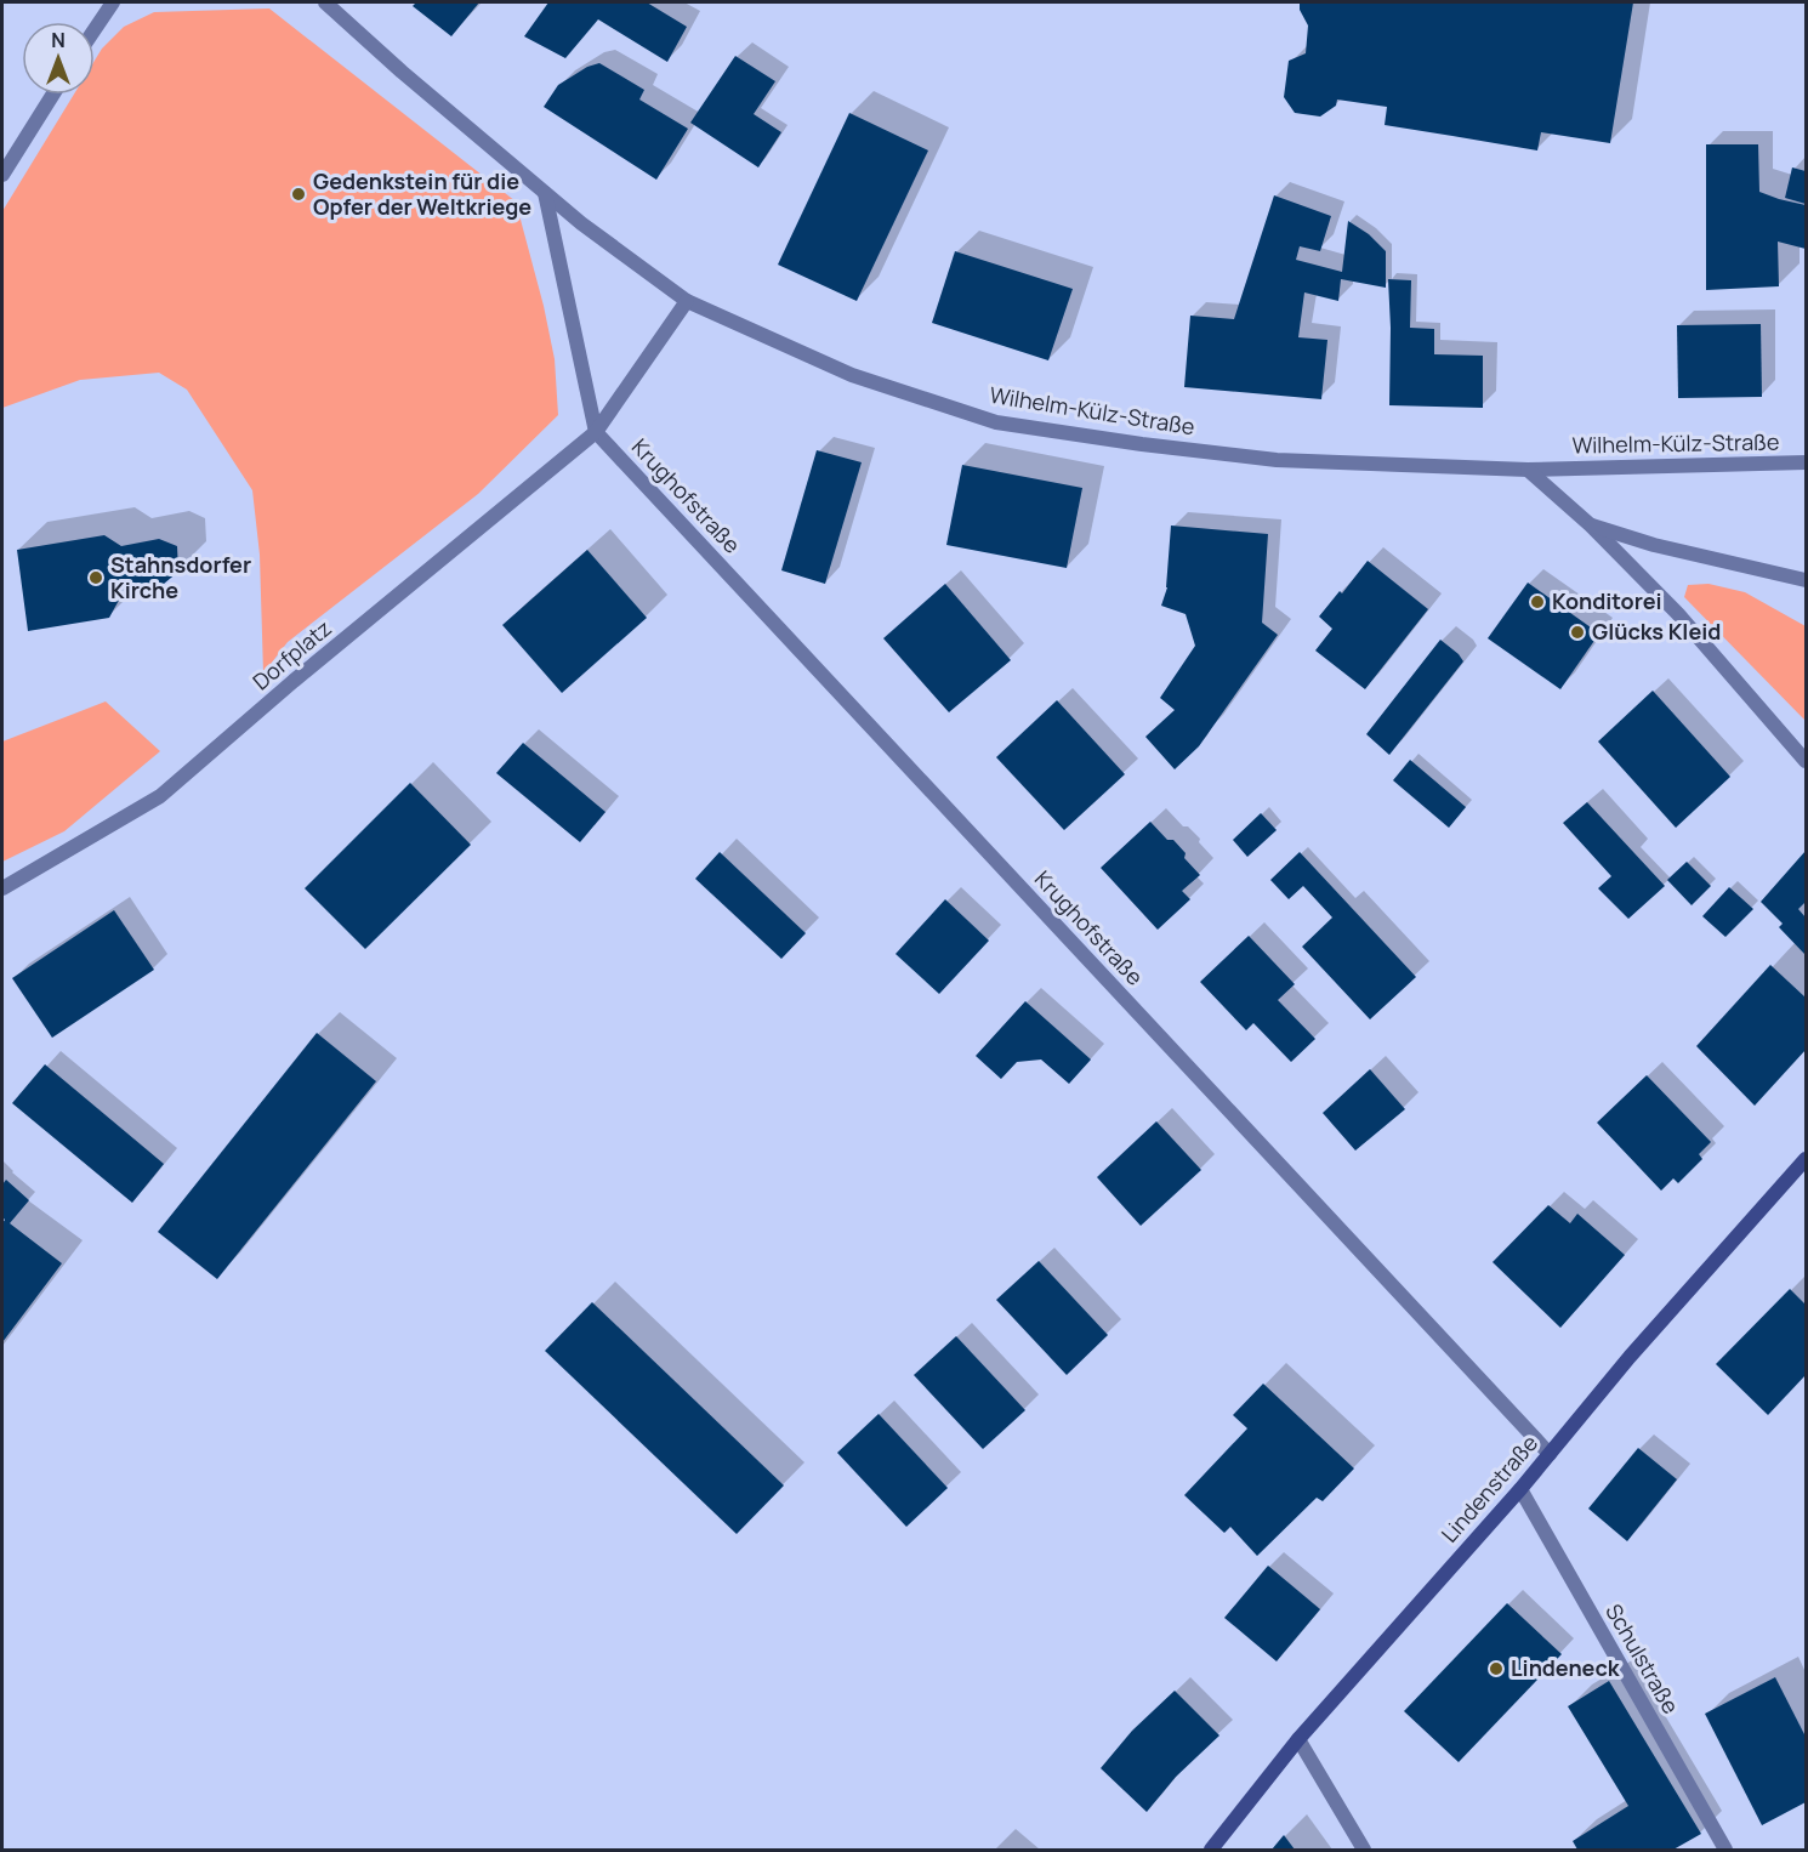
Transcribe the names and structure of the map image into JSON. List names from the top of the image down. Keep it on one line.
{"streets":{"street":["Wilhelm-Külz-Straße","Krughofstraße","Dorfplatz","Lindenstraße","Schulstraße"]},"crossings":[["Wilhelm-Külz-Straße","Dorfplatz"],["Krughofstraße","Dorfplatz"],["Krughofstraße","Lindenstraße"],["Lindenstraße","Schulstraße"]],"places":["Gedenkstein für die Opfer der Weltkriege","Stahnsdorfer Kirche","Konditorei","Glücks Kleid","Lindeneck"],"north":"top"}
